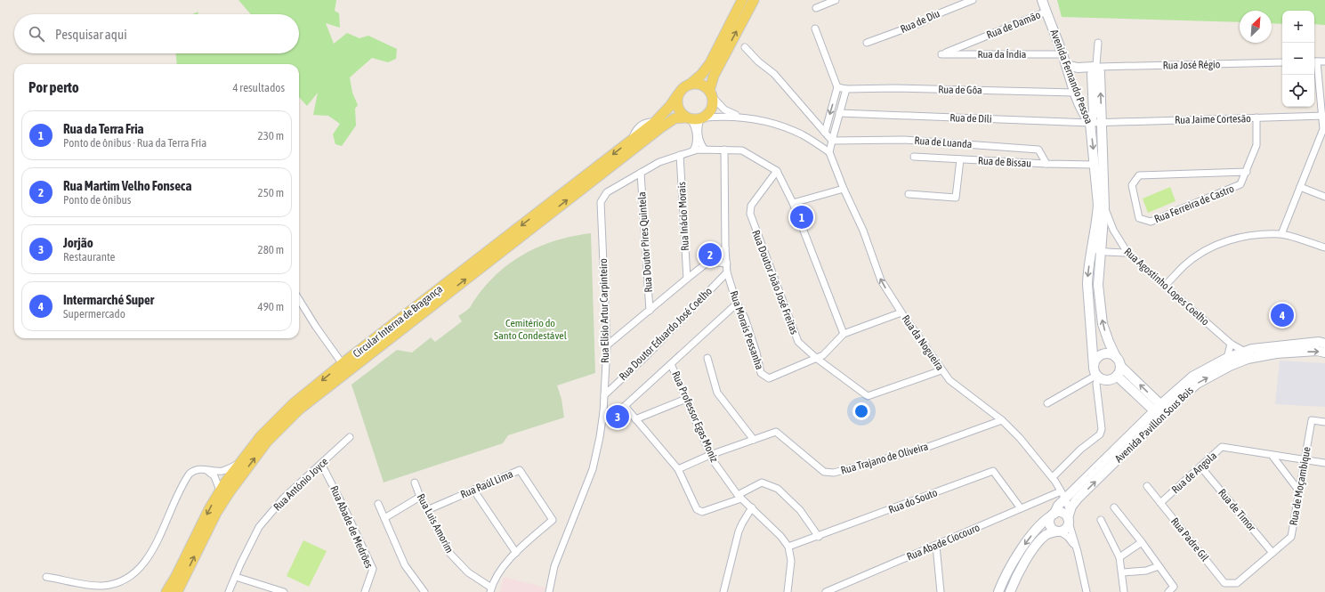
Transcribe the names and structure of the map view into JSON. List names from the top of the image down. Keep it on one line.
{"streets":{"main road":["Circular Interna de Bragança"],"street":["Rua de Diu","Rua de Damão","Rua da Índia","Rua José Régio","Avenida Fernando Pessoa","Rua de Gôa","Rua de Díli","Rua Jaime Cortesão","Rua de Luanda","Rua de Bissau","Rua Ferreira de Castro","Rua Inácio Morais","Rua Doutor Pires Quintela","Rua Doutor João José Freitas","Rua Agostinho Lopes Coelho","Rua Elísio Artur Carpinteiro","Rua Morais Pessanha","Rua Doutor Eduardo José Coelho","Rua da Nogueira","Rua Professor Egas Moniz","Avenida Pavillon Sous Bois","Rua Trajano de Oliveira","Rua de Angola","Rua António Joyce","Rua Raúl Lima","Rua de Moçambique","Rua do Souto","Rua de Timor","Rua Luis Amorim","Rua Abade de Medrões","Rua Padre Gil","Rua Abade Ciocouro"]},"crossings":[["Rua de Damão","Rua da Índia"],["Rua de Damão","Avenida Fernando Pessoa"],["Rua da Índia","Avenida Fernando Pessoa"],["Avenida Fernando Pessoa","Rua de Gôa"],["Avenida Fernando Pessoa","Rua de Díli"],["Avenida Fernando Pessoa","Rua de Bissau"],["Rua de Díli","Rua Jaime Cortesão"],["Rua Jaime Cortesão","Rua Ferreira de Castro"],["Rua de Luanda","Rua de Bissau"],["Rua Doutor Pires Quintela","Rua Elísio Artur Carpinteiro"],["Rua Doutor João José Freitas","Rua Morais Pessanha"],["Rua Doutor João José Freitas","Rua da Nogueira"],["Rua Elísio Artur Carpinteiro","Rua Doutor Eduardo José Coelho"],["Rua Morais Pessanha","Rua Doutor Eduardo José Coelho"],["Rua Morais Pessanha","Rua da Nogueira"],["Rua da Nogueira","Avenida Pavillon Sous Bois"],["Rua da Nogueira","Rua Trajano de Oliveira"],["Rua da Nogueira","Rua Abade Ciocouro"],["Rua Professor Egas Moniz","Rua Trajano de Oliveira"],["Rua Professor Egas Moniz","Rua do Souto"],["Rua de Angola","Rua de Moçambique"],["Rua de Angola","Rua de Timor"],["Rua de Angola","Rua Padre Gil"],["Rua António Joyce","Rua Abade de Medrões"],["Rua Raúl Lima","Rua Luis Amorim"],["Rua de Moçambique","Rua de Timor"],["Rua de Moçambique","Rua Padre Gil"],["Rua do Souto","Rua Abade Ciocouro"]],"parks":["Cemitério do Santo Condestável"],"north":"top right","page":{"map_buttons":["+","−"],"search":"Pesquisar aqui","heading":["Por perto","4 resultados"],"list":[{"mark":"1","name":"Rua da Terra Fria","note":"Ponto de ônibus · Rua da Terra Fria","value":"230 m"},{"mark":"2","name":"Rua Martim Velho Fonseca","note":"Ponto de ônibus","value":"250 m"},{"mark":"3","name":"Jorjão","note":"Restaurante","value":"280 m"},{"mark":"4","name":"Intermarché Super","note":"Supermercado","value":"490 m"}],"pins":["1","2","4","3"]}}
